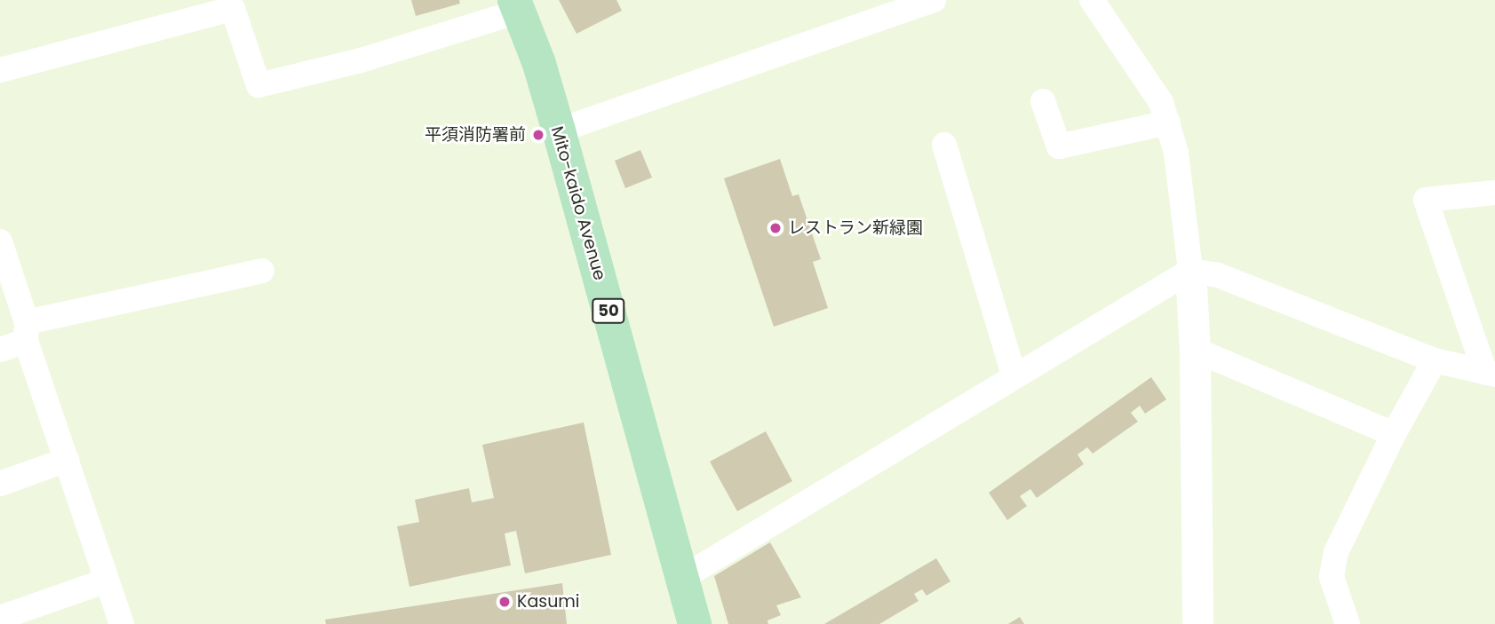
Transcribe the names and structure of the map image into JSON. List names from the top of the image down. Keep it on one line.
{"streets":{"main road":["Mito-kaido Avenue","50"]},"places":["平須消防署前","レストラン新緑園","Kasumi"]}
